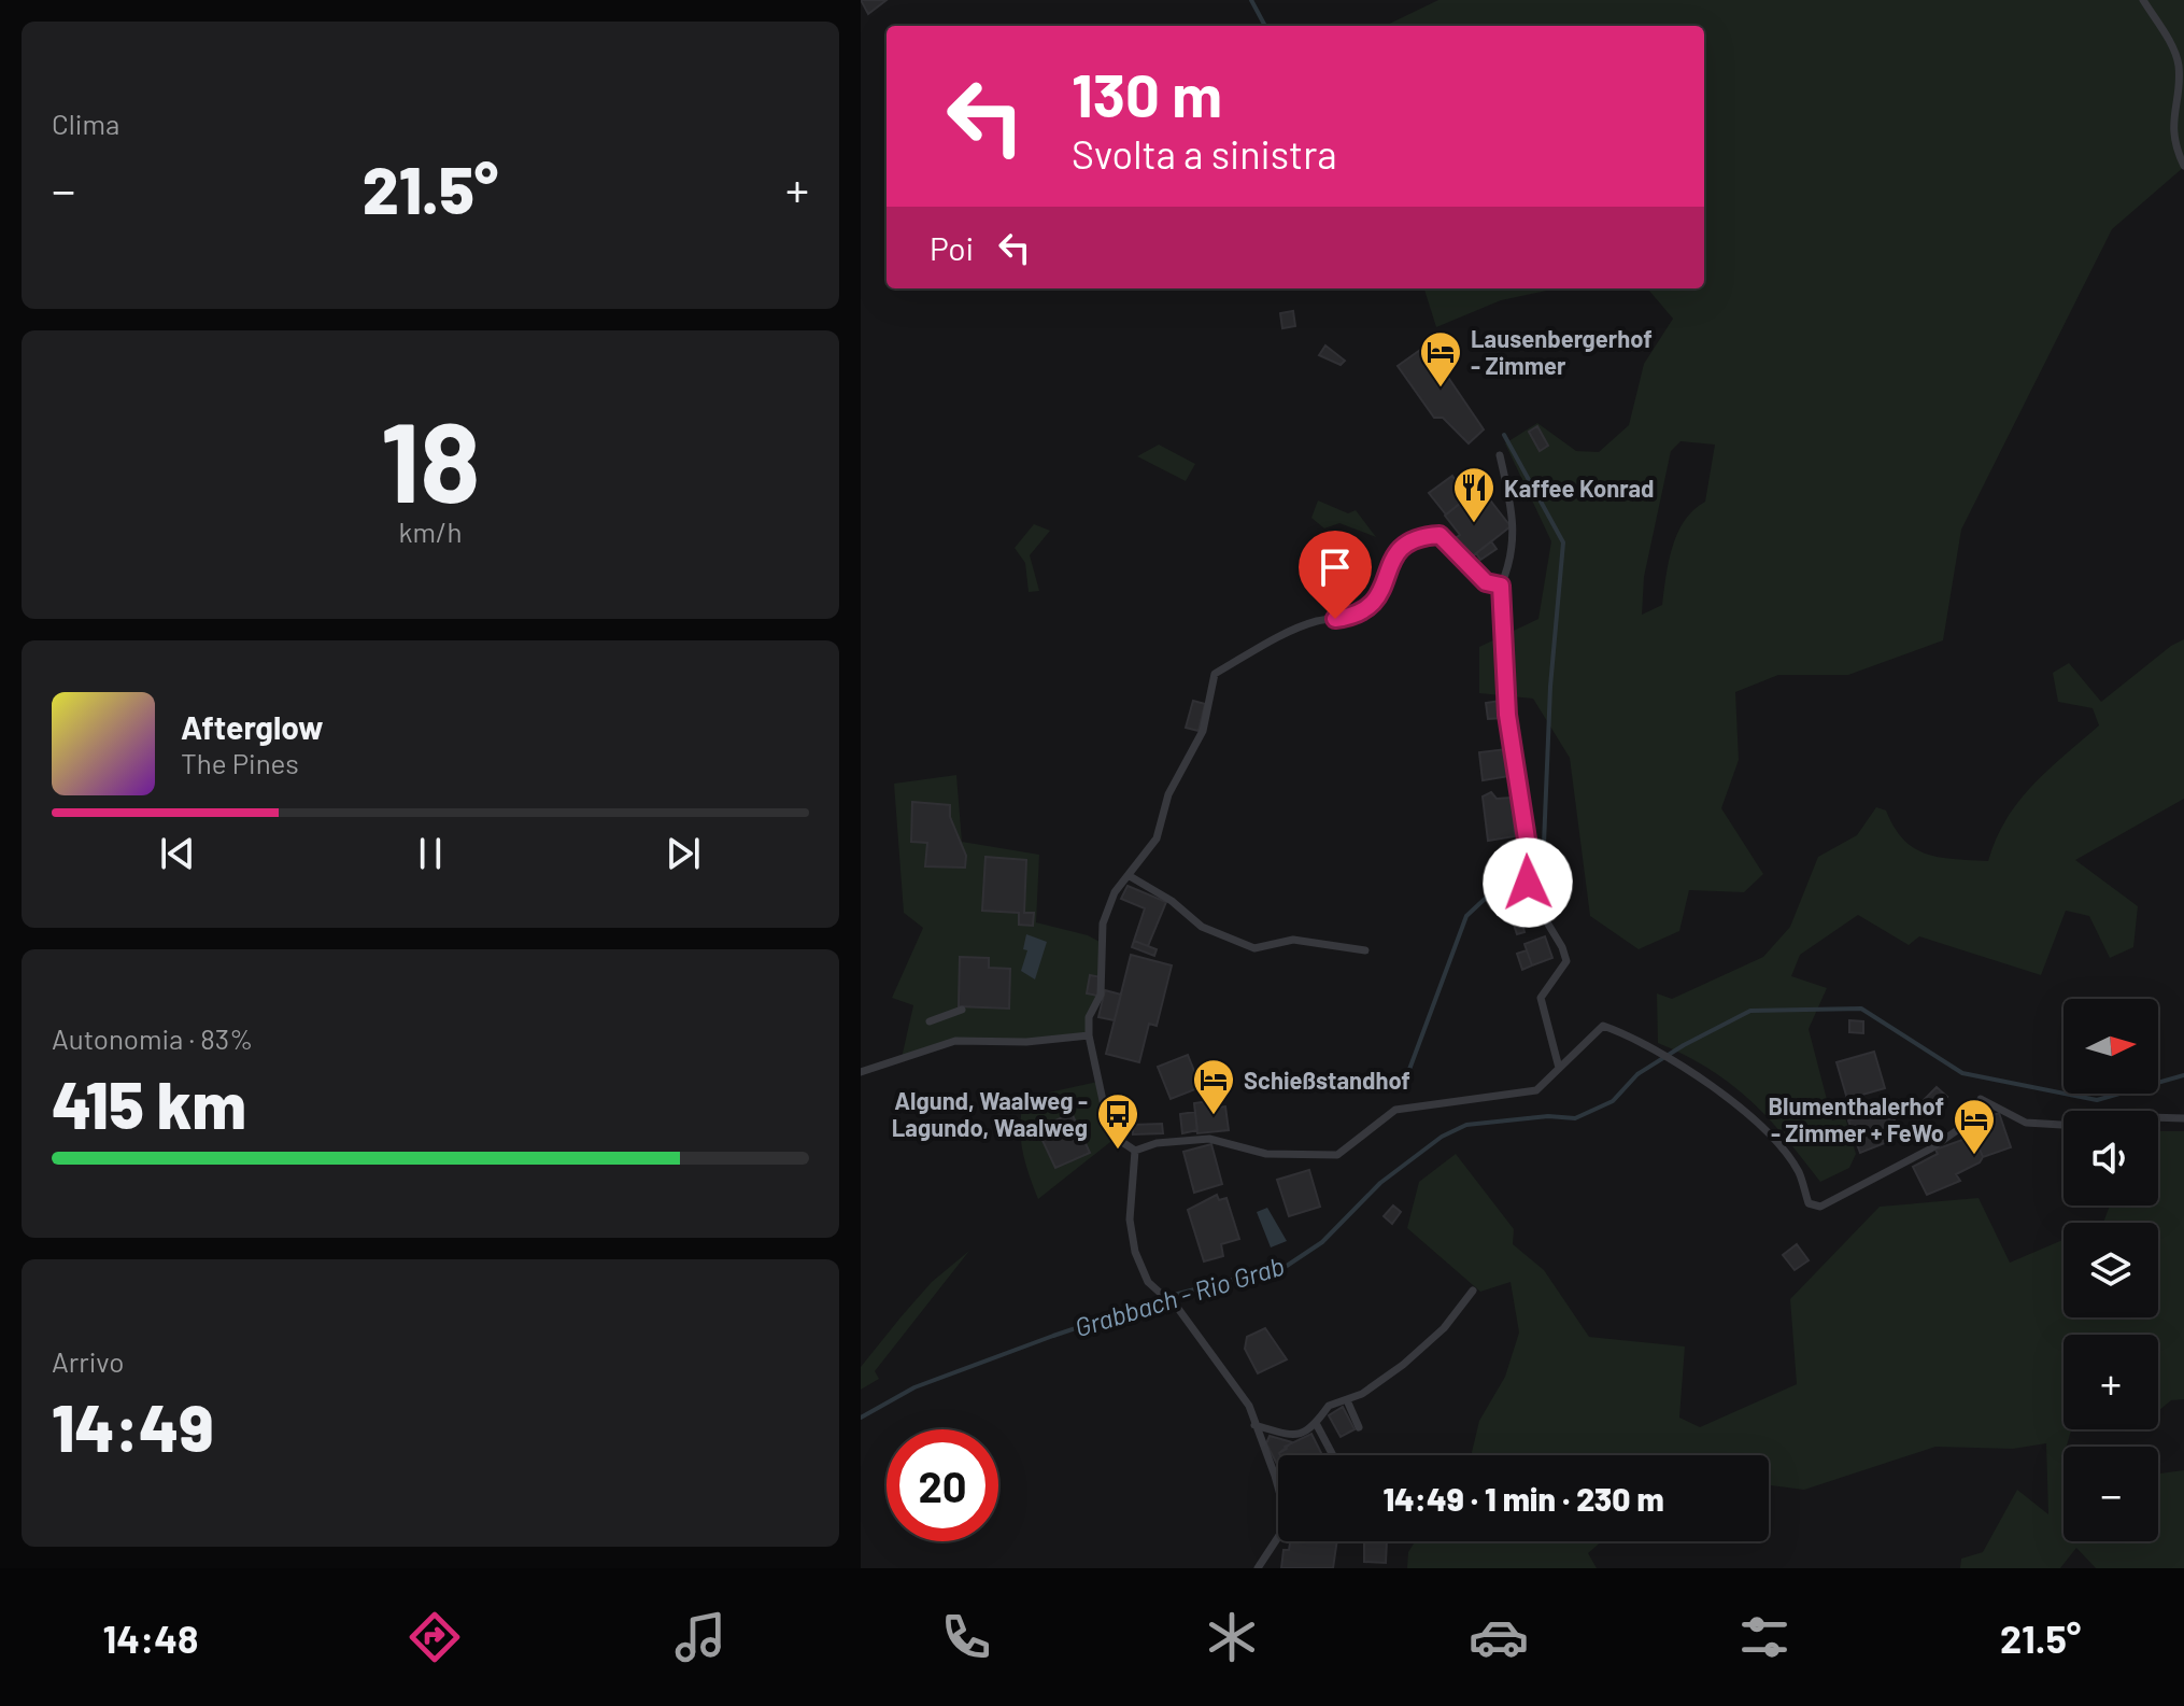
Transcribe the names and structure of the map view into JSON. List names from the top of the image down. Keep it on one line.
{"water":["Grabbach - Rio Grab"],"places":{"hotel":["Lausenbergerhof - Zimmer","Schießstandhof","Blumenthalerhof - Zimmer + FeWo"],"restaurant":["Kaffee Konrad"],"bus stop":["Algund, Waalweg - Lagundo, Waalweg"]},"north":"right","page":{"tile":["Clima",["18","km/h"],["Autonomia · 83%","415 km"],["Arrivo","14:49"]],"turn":["130 m","Svolta a sinistra"],"heat":["−","21.5°","+"],"then":"Poi","song":["Afterglow","The Pines"],"map_buttons":["+","−"],"limit":"20","trip":"14:49 · 1 min · 230 m","tabs":["14:48","21.5°"]}}
